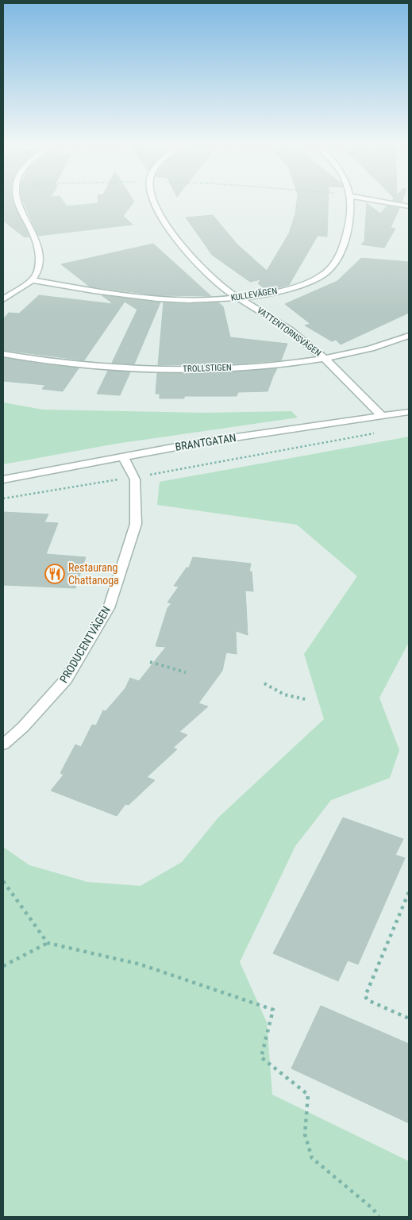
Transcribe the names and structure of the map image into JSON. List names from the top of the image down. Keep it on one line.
{"streets":{"street":["KULLEVÄGEN","VATTENTORNSVÄGEN","TROLLSTIGEN","BRANTGATAN","PRODUCENTVÄGEN"]},"crossings":[["KULLEVÄGEN","VATTENTORNSVÄGEN"],["VATTENTORNSVÄGEN","TROLLSTIGEN"],["VATTENTORNSVÄGEN","BRANTGATAN"],["BRANTGATAN","PRODUCENTVÄGEN"]],"places":{"restaurant":["Restaurang Chattanoga"]}}
